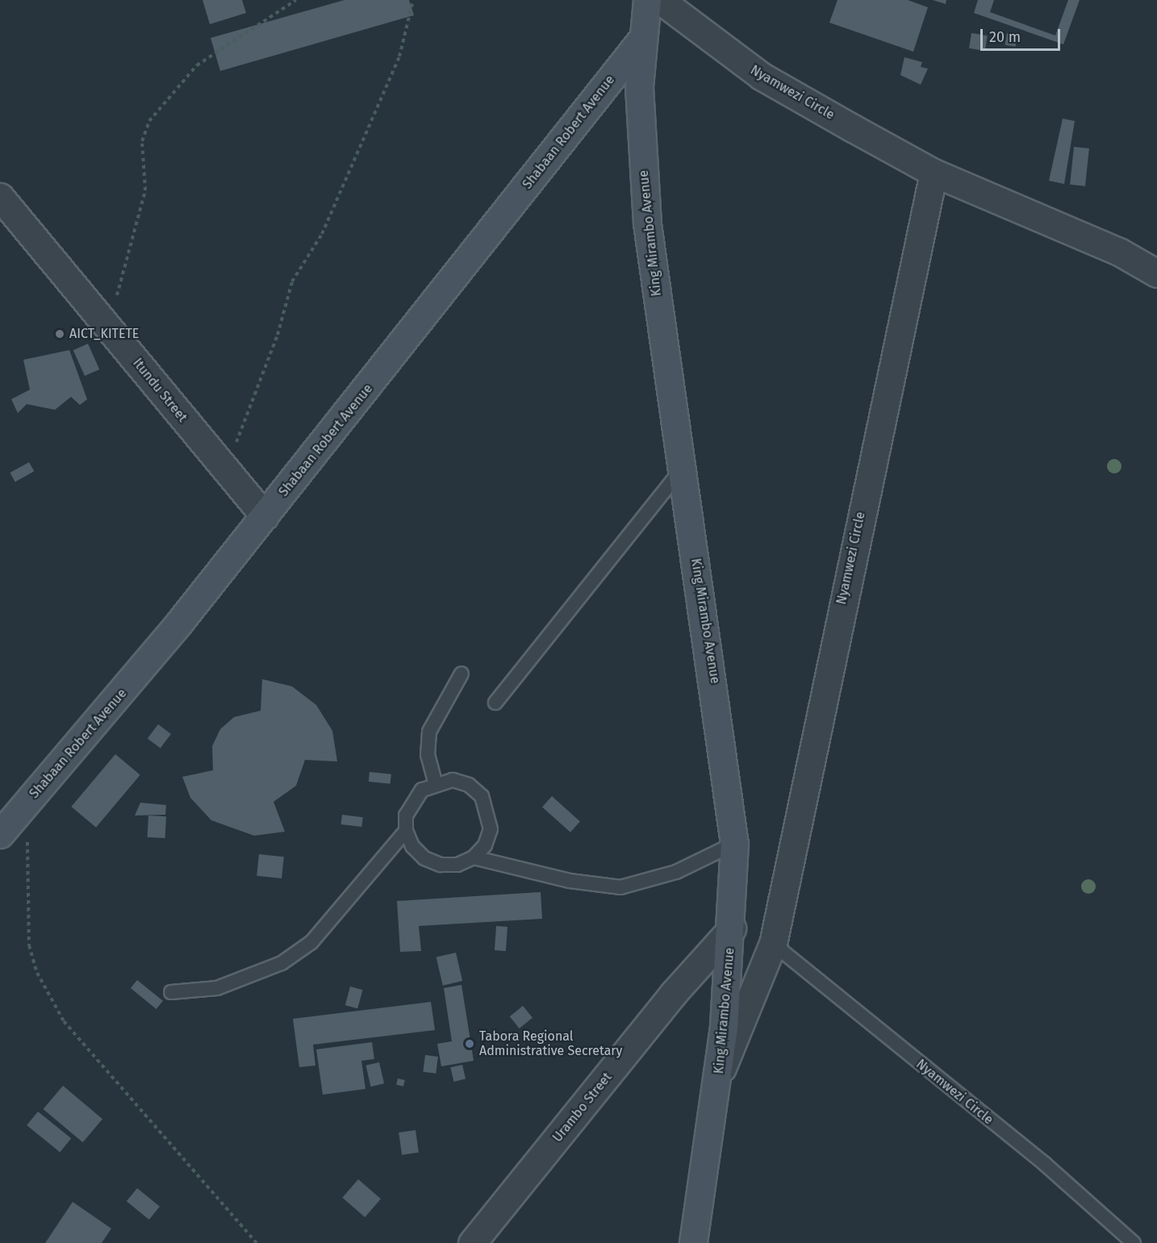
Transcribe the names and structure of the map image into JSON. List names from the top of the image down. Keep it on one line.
{"streets":{"main road":["Shabaan Robert Avenue","King Mirambo Avenue"],"street":["Nyamwezi Circle","Itundu Street","Urambo Street"]},"crossings":[["Nyamwezi Circle","King Mirambo Avenue"],["Shabaan Robert Avenue","King Mirambo Avenue"],["Shabaan Robert Avenue","Itundu Street"],["King Mirambo Avenue","Urambo Street"]],"places":["AICT_KITETE","Tabora Regional Administrative Secretary"],"scale_bar":"20 m"}
